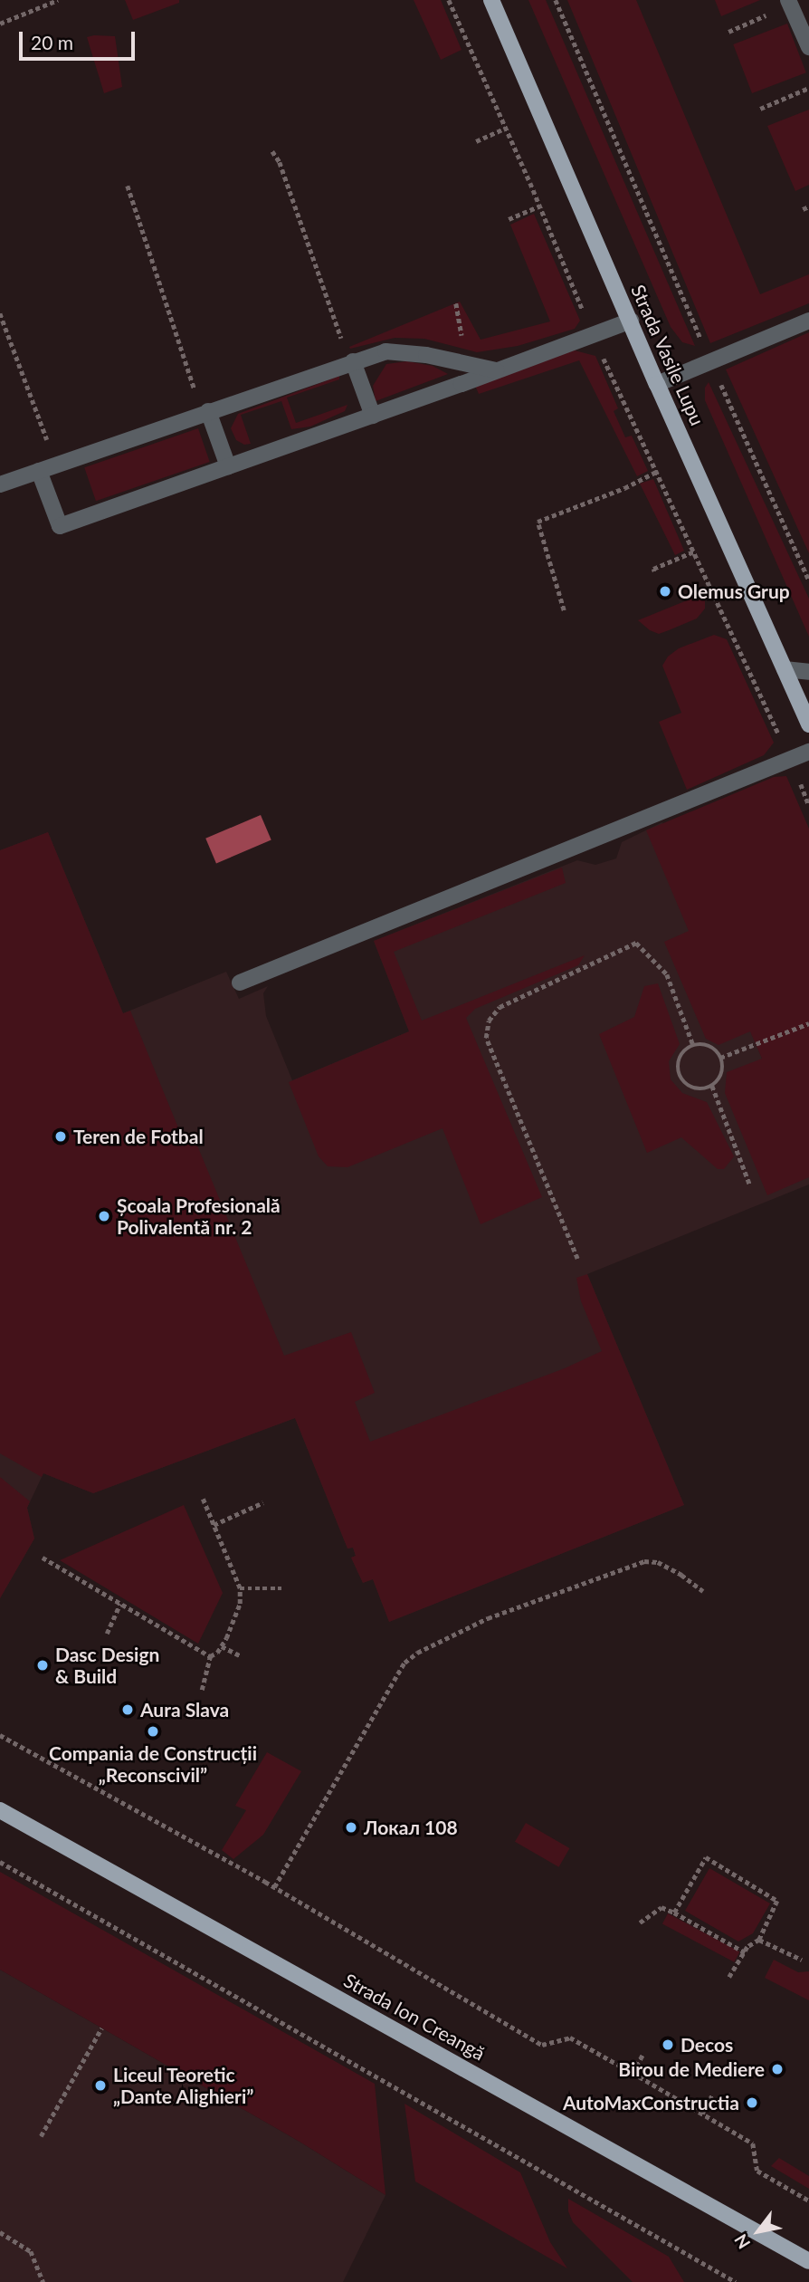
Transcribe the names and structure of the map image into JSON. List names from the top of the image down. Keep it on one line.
{"streets":{"main road":["Strada Vasile Lupu","Strada Ion Creangă"]},"places":["Olemus Grup","Teren de Fotbal","Școala Profesională Polivalentă nr. 2","Dasc Design & Build","Aura Slava","Compania de Construcții „Reconscivil”","Локал 108","Decos","Birou de Mediere","Liceul Teoretic „Dante Alighieri”","AutoMaxConstructia"],"scale_bar":"20 m","north":"bottom left"}
